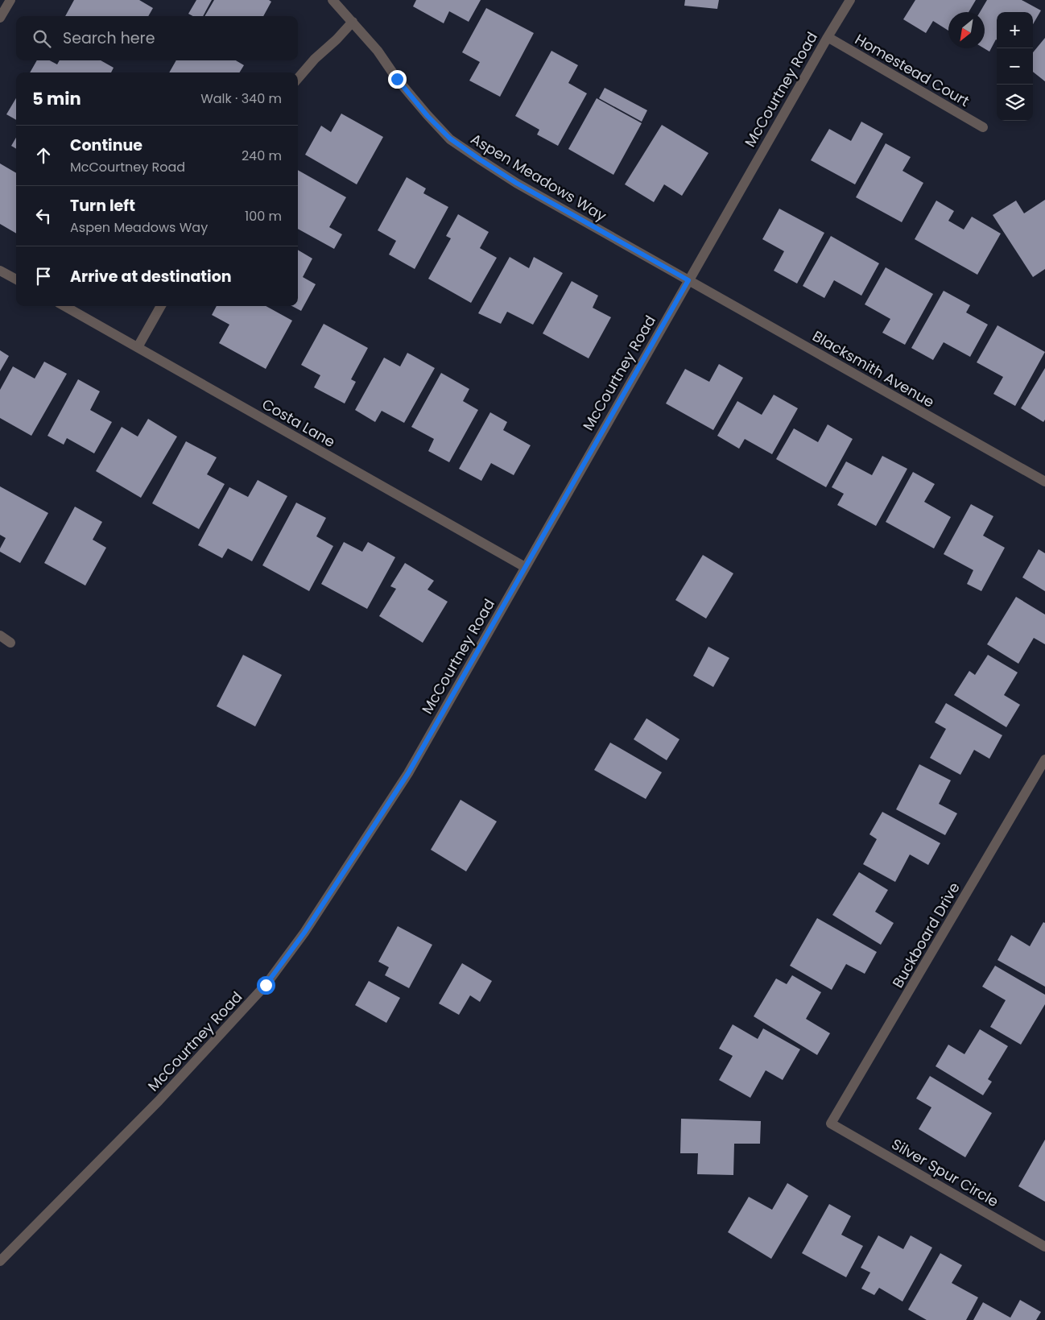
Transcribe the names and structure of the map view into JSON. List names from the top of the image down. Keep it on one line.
{"streets":{"street":["Homestead Court","McCourtney Road","Aspen Meadows Way","Blacksmith Avenue","Costa Lane","Buckboard Drive","Silver Spur Circle"]},"crossings":[["Homestead Court","McCourtney Road"],["McCourtney Road","Aspen Meadows Way"],["McCourtney Road","Blacksmith Avenue"],["McCourtney Road","Costa Lane"],["Aspen Meadows Way","Blacksmith Avenue"],["Buckboard Drive","Silver Spur Circle"]],"north":"bottom left","page":{"map_buttons":["+","−"],"search":"Search here","heading":["5 min","Walk · 340 m"],"list":[["Continue","McCourtney Road","240 m"],["Turn left","Aspen Meadows Way","100 m"],"Arrive at destination"]}}
